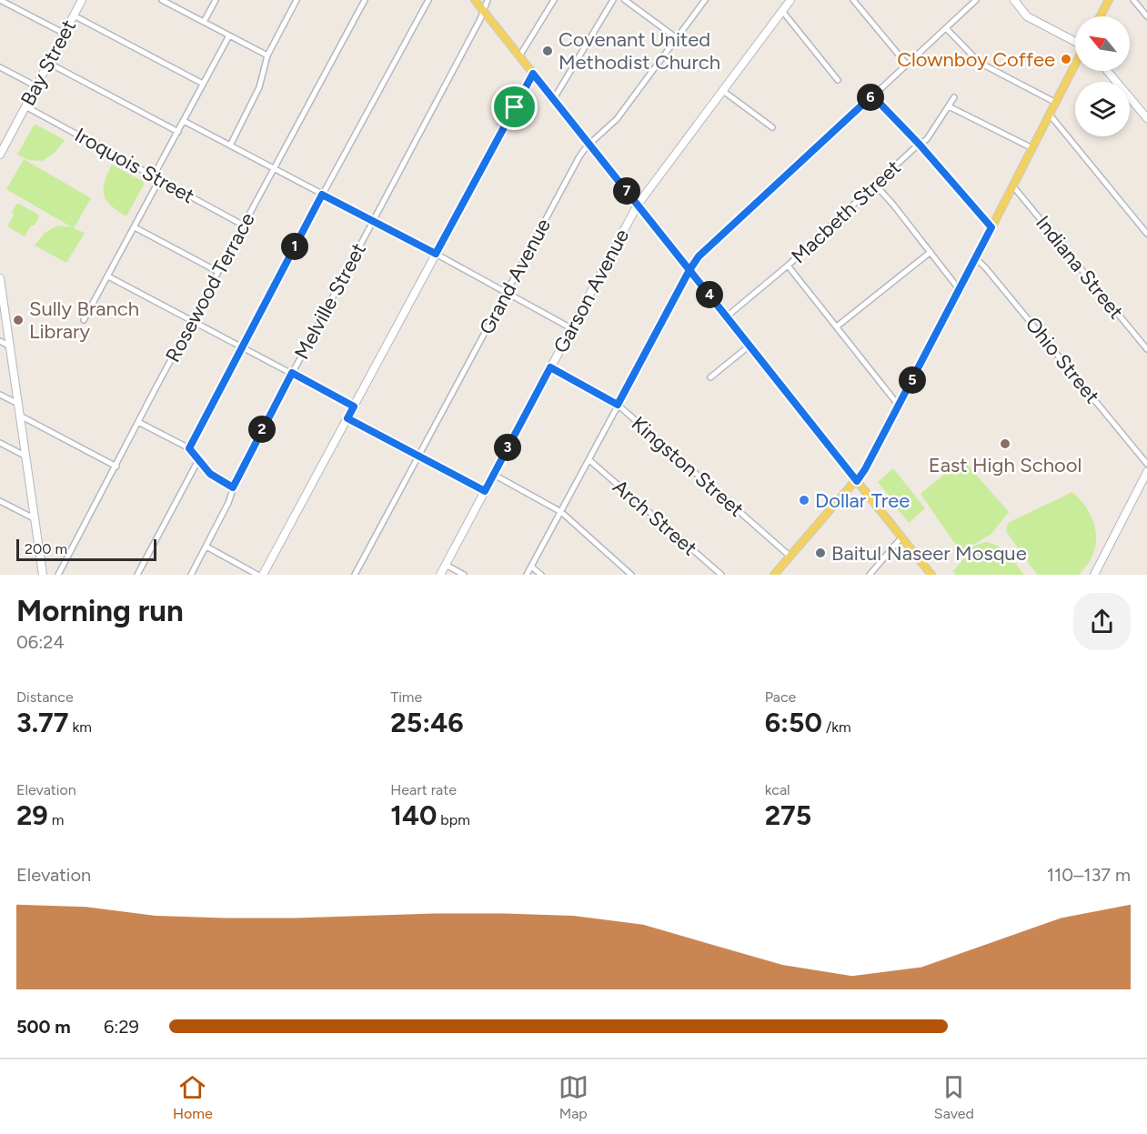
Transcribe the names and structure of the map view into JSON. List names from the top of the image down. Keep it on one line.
{"streets":{"street":["Bay Street","Iroquois Street","Macbeth Street","Indiana Street","Grand Avenue","Rosewood Terrace","Garson Avenue","Melville Street","Ohio Street","Kingston Street","Arch Street"]},"crossings":[["Bay Street","Iroquois Street"],["Iroquois Street","Rosewood Terrace"],["Garson Avenue","Kingston Street"]],"places":["Covenant United Methodist Church","Clownboy Coffee","Sully Branch Library","East High School","Dollar Tree","Baitul Naseer Mosque"],"scale_bar":"200 m","north":"top left","page":{"pins":["6","7","1","4","5","2","3"],"scale":"200 m","heading":["Morning run","06:24"],"stats":[["Distance","3.77 km"],["Time","25:46"],["Pace","6:50 /km"],["Elevation","29 m"],["Heart rate","140 bpm"],["kcal","275"]],"chart":["Elevation","110–137 m"],"list":[{"name":"500 m","note":"6:29"}],"tabs":["Home","Map","Saved"]}}
